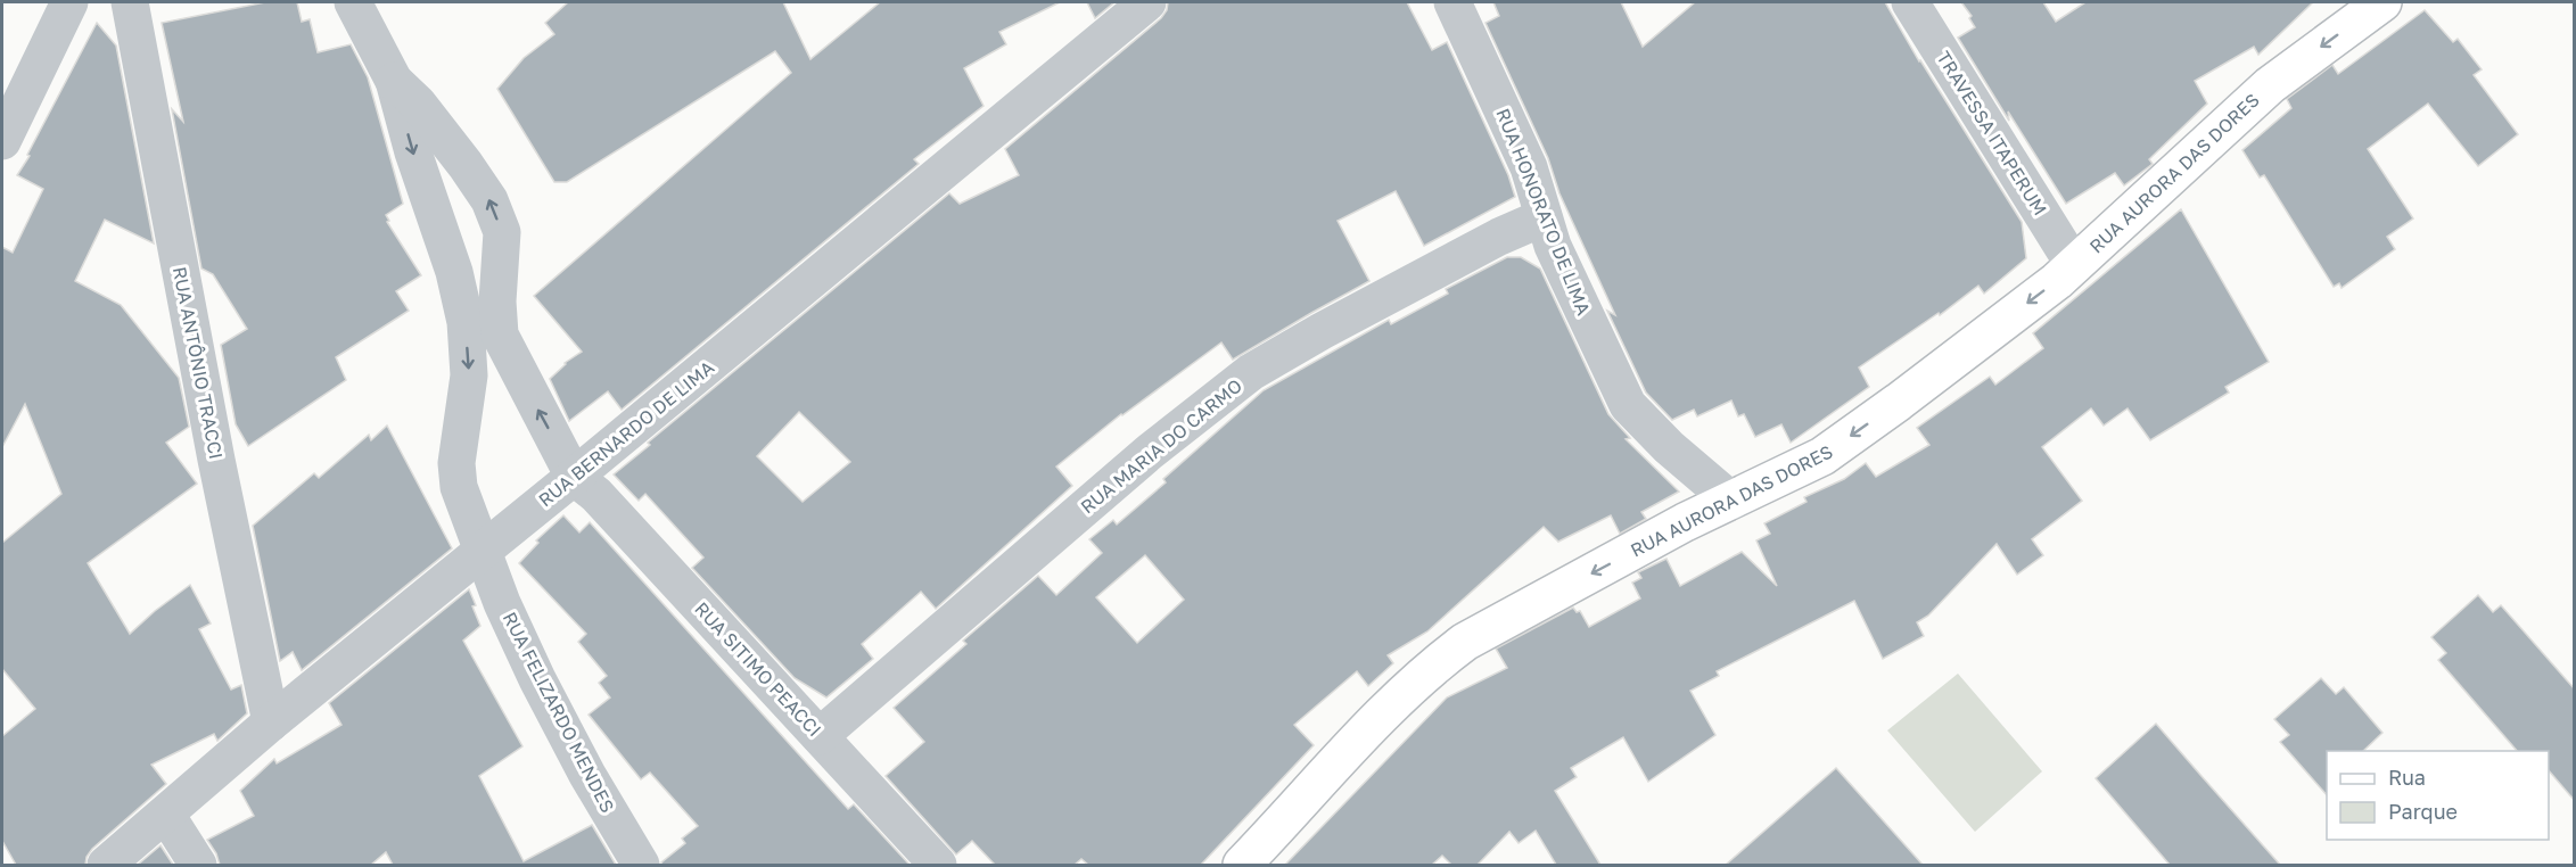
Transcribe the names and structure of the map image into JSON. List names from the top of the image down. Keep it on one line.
{"streets":{"main road":["RUA AURORA DAS DORES"],"street":["TRAVESSA ITAPERUM","RUA HONORATO DE LIMA","RUA ANTÔNIO TRACCI","RUA BERNARDO DE LIMA","RUA MARIA DO CARMO","RUA SITIMO PEACCI","RUA FELIZARDO MENDES"]},"crossings":[["TRAVESSA ITAPERUM","RUA AURORA DAS DORES"],["RUA AURORA DAS DORES","RUA HONORATO DE LIMA"],["RUA HONORATO DE LIMA","RUA MARIA DO CARMO"],["RUA ANTÔNIO TRACCI","RUA BERNARDO DE LIMA"],["RUA BERNARDO DE LIMA","RUA SITIMO PEACCI"],["RUA BERNARDO DE LIMA","RUA FELIZARDO MENDES"],["RUA MARIA DO CARMO","RUA SITIMO PEACCI"],["RUA SITIMO PEACCI","RUA FELIZARDO MENDES"]],"one_way":["RUA AURORA DAS DORES"],"legend":["Rua","Parque"]}
